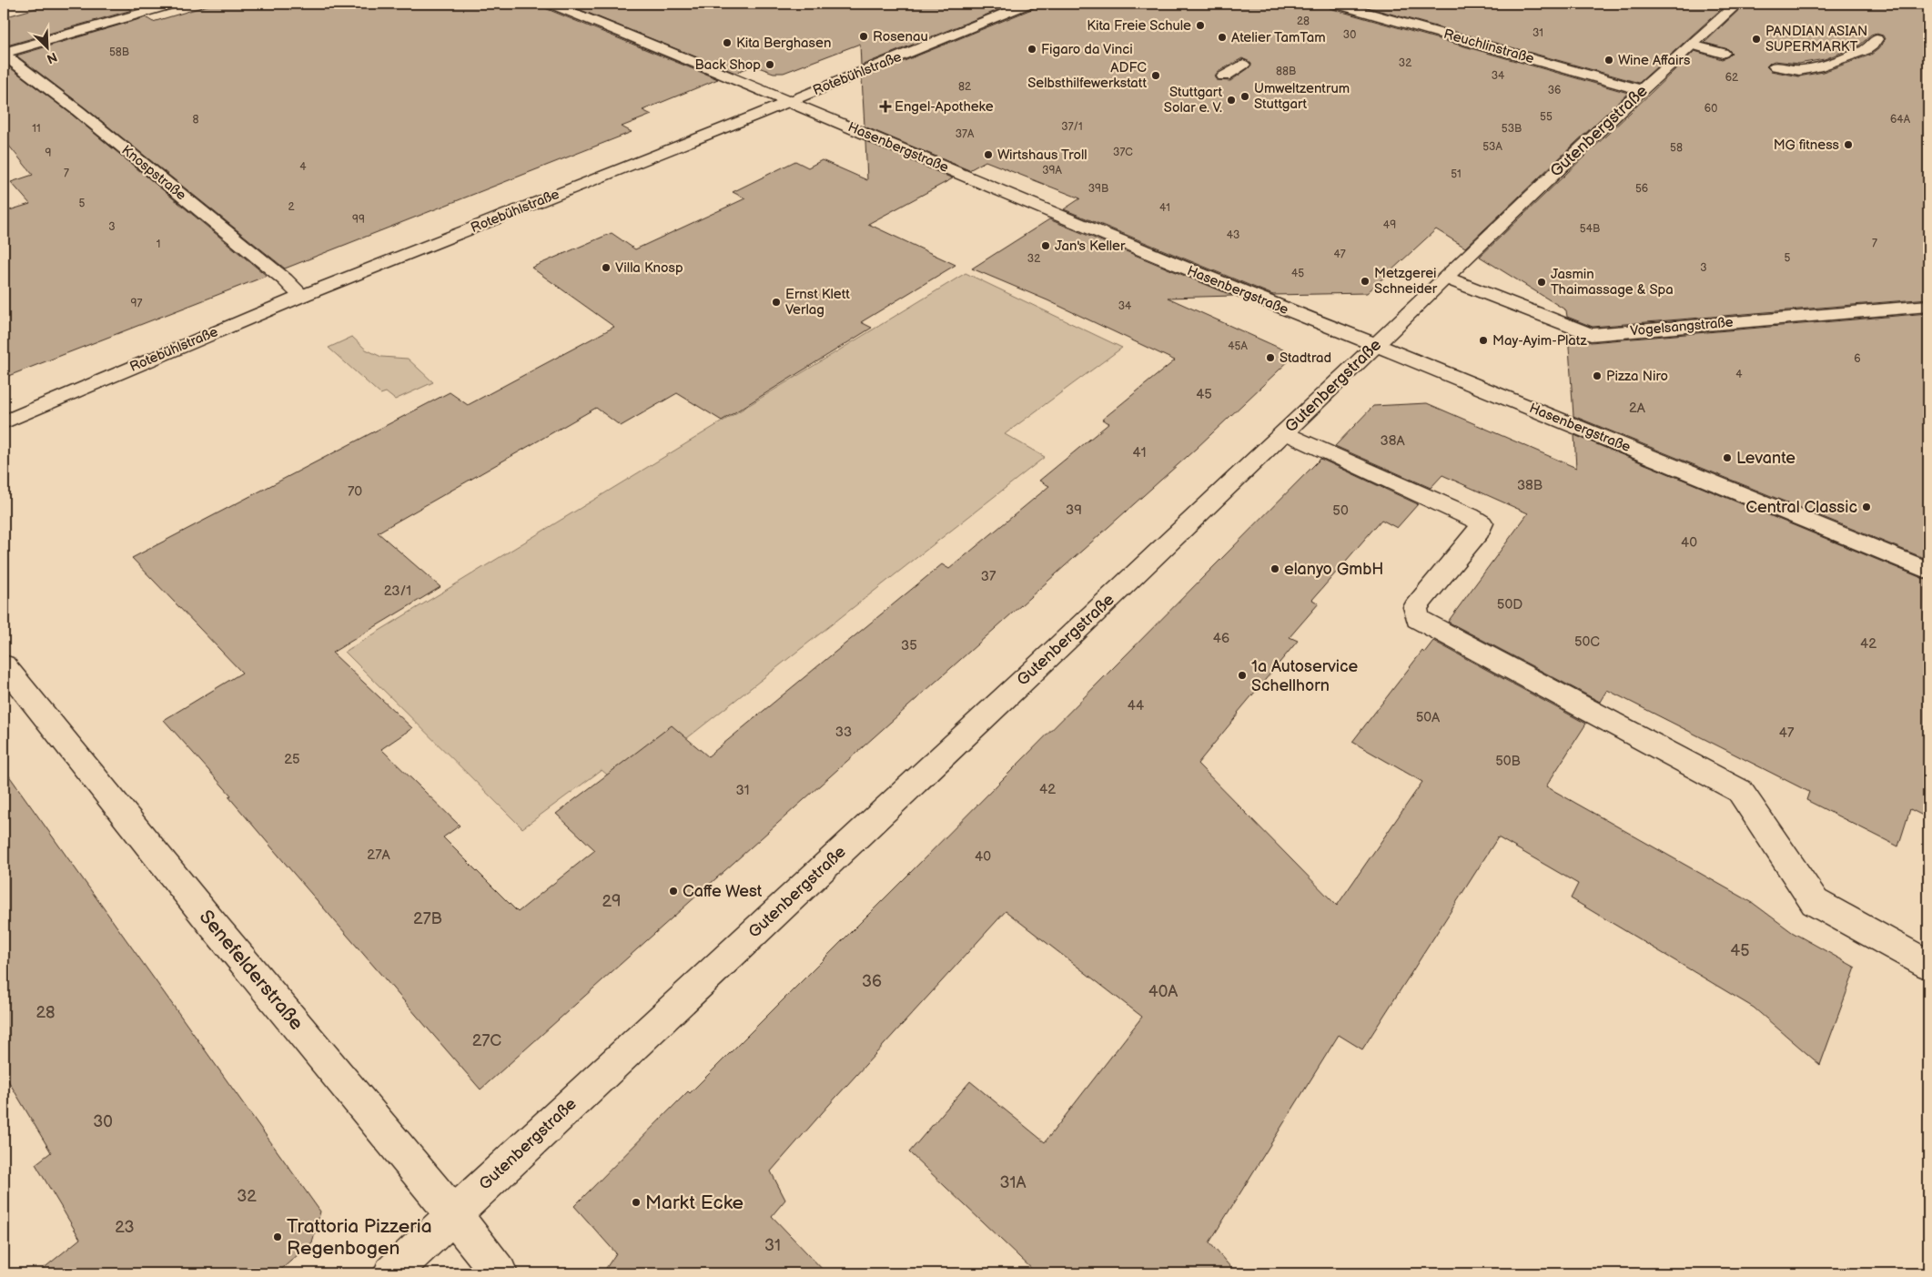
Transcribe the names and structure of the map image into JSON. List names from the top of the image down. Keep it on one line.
{"streets":{"street":["Reuchlinstraße","Rotebühlstraße","Gutenbergstraße","Hasenbergstraße","Knospstraße","Vogelsangstraße","Senefelderstraße"]},"crossings":[["Reuchlinstraße","Gutenbergstraße"],["Rotebühlstraße","Hasenbergstraße"],["Rotebühlstraße","Knospstraße"],["Gutenbergstraße","Hasenbergstraße"],["Gutenbergstraße","Vogelsangstraße"],["Gutenbergstraße","Senefelderstraße"]],"places":{"other":["Kita Freie Schule","Rosenau","Atelier TamTam","PANDIAN ASIAN SUPERMARKT","Kita Berghasen","Figaro da Vinci","Wine Affairs","Back Shop","ADFC Selbsthilfewerkstatt","Umweltzentrum Stuttgart","Stuttgart Solar e. V.","MG fitness","Wirtshaus Troll","Jan's Keller","Villa Knosp","Metzgerei Schneider","Jasmin Thaimassage & Spa","Ernst Klett Verlag","May-Ayim-Platz","Stadtrad","Pizza Niro","Levante","Central Classic","elanyo GmbH","1a Autoservice Schellhorn","Caffe West","Markt Ecke","Trattoria Pizzeria Regenbogen"],"health":["Engel-Apotheke"]},"house_numbers":["28","31","30","58B","32","88B","34","62","82","36","60","55","8","64A","37/1","11","53B","37A","53A","58","37C","9","4","39A","7","51","39B","56","5","2","41","99","49","3","54B","43","7","1","47","5","32","3","45","97","34","45A","6","4","45","2A","38A","41","38B","70","39","50","40","37","23/1","50D","46","50C","42","35","44","50A","33","47","25","50B","42","31","27A","40","29","27B","45","36","40A","28","27C","30","31A","32","23","31"],"north":"bottom right"}
